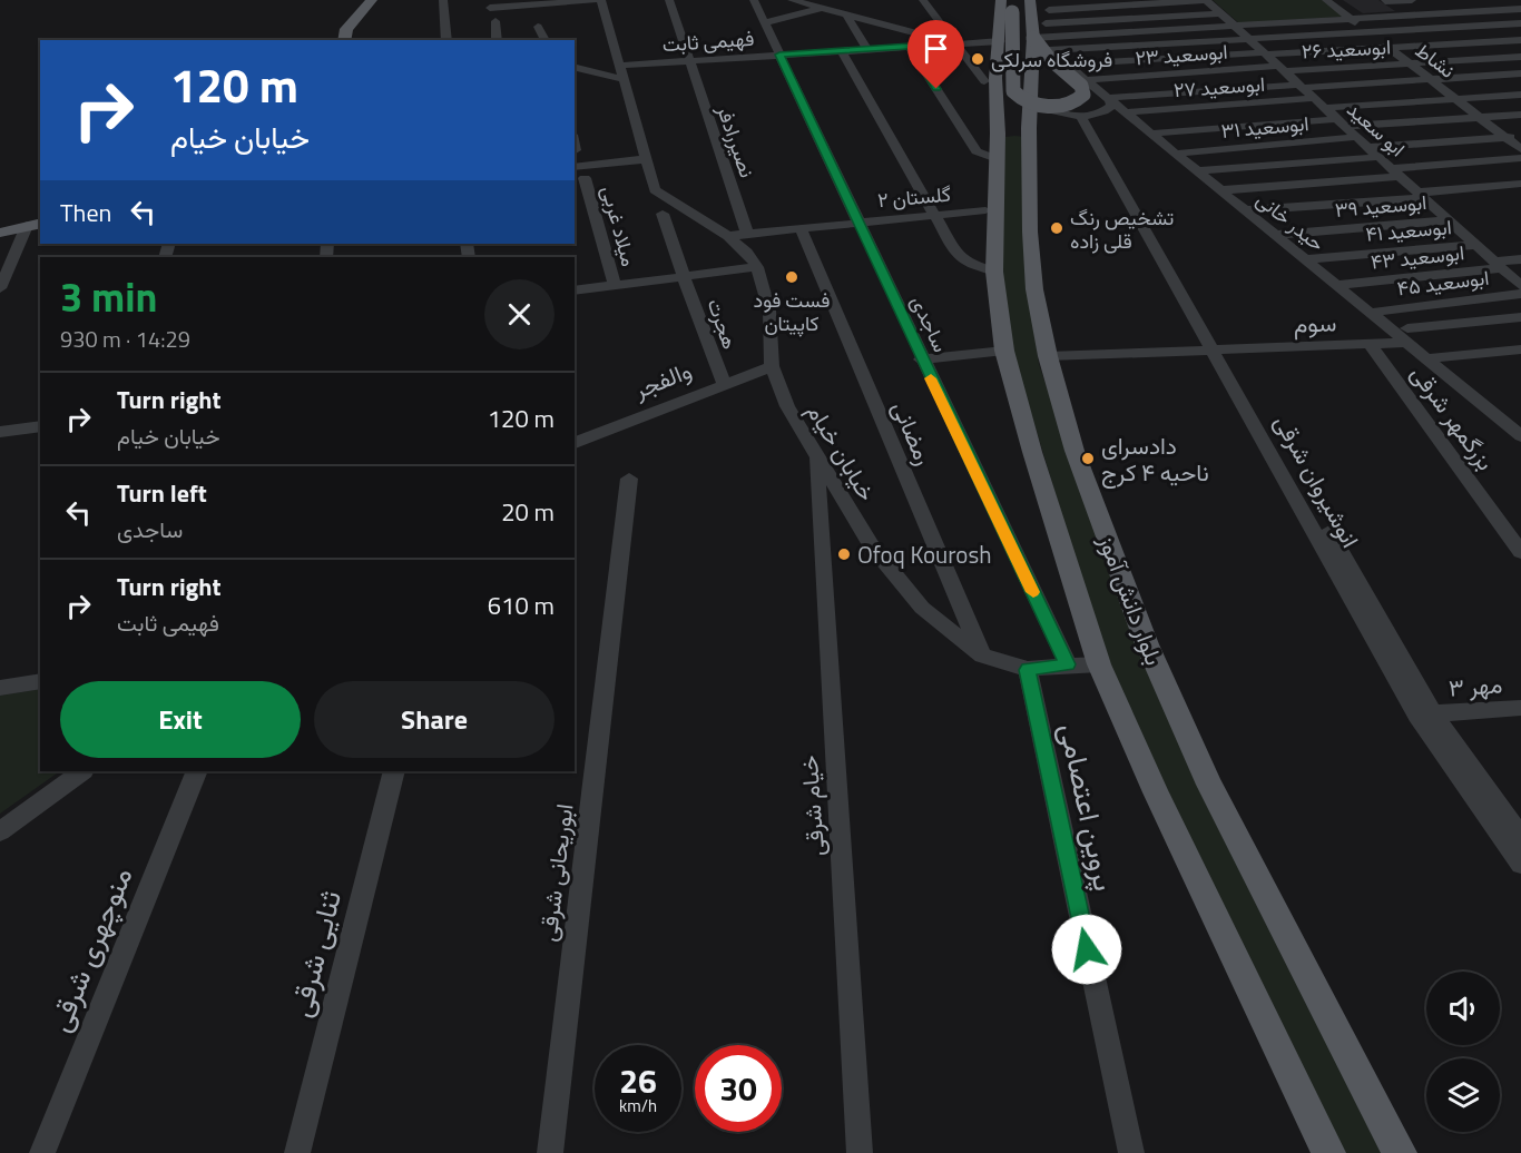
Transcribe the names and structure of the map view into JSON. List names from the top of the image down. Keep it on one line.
{"streets":{"main road":["بلوار دانش آموز"],"street":["فهیمی ثابت","ابوسعید ۲۶","ابوسعید ۲۳","نشاط","ابوسعید ۲۷","ابوسعید ۳۱","ابو سعید","نصیررادفر","گلستان ۲","ابوسعید ۳۹","حیدر خانی","میلاد غربی","ابوسعید ۴۱","ابوسعید ۴۳","ابوسعید ۴۵","سوم","هجرت","ساجدی","والفجر","بزرگمهر شرقی","رمضانی","خیابان خیام","انوشیروان شرقی","مهر ۳","خیام شرقی","پروین اعتصامی","ابوریحانی شرقی","منوچهری شرقی","ثنایی شرقی"]},"crossings":[["فهیمی ثابت","نصیررادفر"],["فهیمی ثابت","ساجدی"],["فهیمی ثابت","بلوار دانش آموز"],["ابوسعید ۲۶","ابوسعید ۲۳"],["ابوسعید ۲۶","نشاط"],["ابوسعید ۲۶","ابو سعید"],["ابوسعید ۲۳","ابو سعید"],["ابوسعید ۲۳","حیدر خانی"],["ابوسعید ۲۷","ابو سعید"],["ابوسعید ۲۷","حیدر خانی"],["ابوسعید ۳۱","ابو سعید"],["ابوسعید ۳۱","حیدر خانی"],["ابو سعید","ابوسعید ۳۹"],["ابو سعید","ابوسعید ۴۱"],["ابو سعید","ابوسعید ۴۳"],["نصیررادفر","گلستان ۲"],["گلستان ۲","ساجدی"],["گلستان ۲","رمضانی"],["گلستان ۲","خیابان خیام"],["ابوسعید ۳۹","حیدر خانی"],["حیدر خانی","ابوسعید ۴۱"],["حیدر خانی","ابوسعید ۴۳"],["حیدر خانی","ابوسعید ۴۵"],["حیدر خانی","سوم"],["حیدر خانی","بلوار دانش آموز"],["سوم","بزرگمهر شرقی"],["سوم","انوشیروان شرقی"],["سوم","بلوار دانش آموز"],["هجرت","والفجر"],["ساجدی","خیابان خیام"],["والفجر","خیابان خیام"],["رمضانی","خیابان خیام"],["خیابان خیام","بلوار دانش آموز"],["خیابان خیام","خیام شرقی"],["خیابان خیام","پروین اعتصامی"],["انوشیروان شرقی","مهر ۳"]],"places":["فروشگاه سرلکی","تشخیص رنگ قلی زاده","فست فود کاپیتان","دادسرای ناحیه ۴ کرج","Ofoq Kourosh"],"page":{"turn":["120 m","خیابان خیام"],"then":"Then","heading":["3 min","930 m · 14:29"],"list":[{"name":"Turn right","note":"خیابان خیام","value":"120 m"},{"name":"Turn left","note":"ساجدی","value":"20 m"},{"name":"Turn right","note":"فهیمی ثابت","value":"610 m"}],"buttons":["Exit","Share"],"speed":"26 km/h","limit":"30"}}
